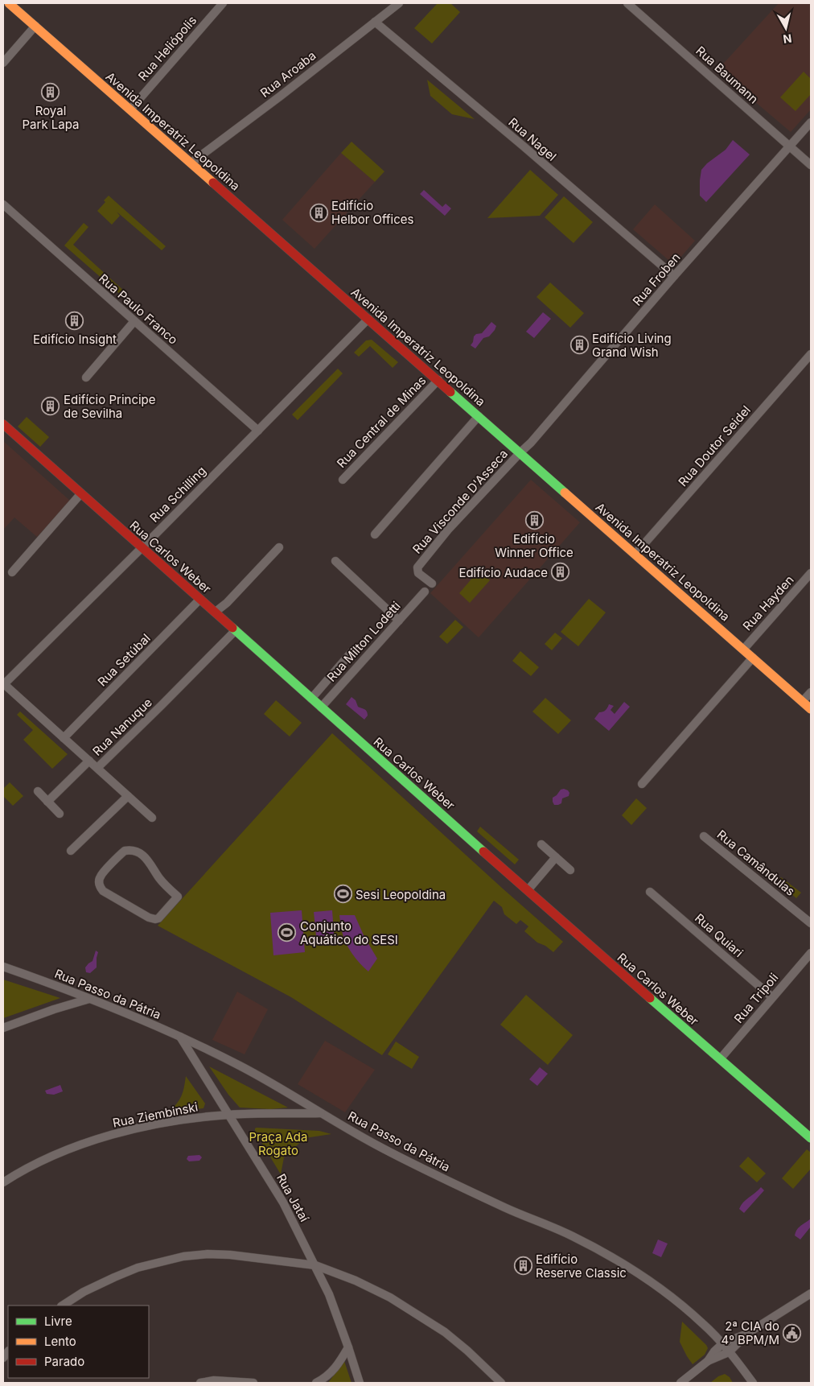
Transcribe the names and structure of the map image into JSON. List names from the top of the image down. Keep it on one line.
{"streets":{"street":["Rua Heliópolis","Rua Aroaba","Rua Baumann","Avenida Imperatriz Leopoldina","Rua Nagel","Rua Froben","Rua Paulo Franco","Rua Central de Minas","Rua Doutor Seidel","Rua Schilling","Rua Visconde D'Asseca","Rua Carlos Weber","Rua Hayden","Rua Milton Lodetti","Rua Setúbal","Rua Nanuque","Rua Camândulas","Rua Quiari","Rua Passo da Pátria","Rua Tripoli","Rua Ziembinski","Rua Jataí"]},"crossings":[["Rua Heliópolis","Avenida Imperatriz Leopoldina"],["Rua Aroaba","Avenida Imperatriz Leopoldina"],["Rua Aroaba","Rua Nagel"],["Rua Baumann","Rua Froben"],["Avenida Imperatriz Leopoldina","Rua Froben"],["Avenida Imperatriz Leopoldina","Rua Central de Minas"],["Avenida Imperatriz Leopoldina","Rua Doutor Seidel"],["Avenida Imperatriz Leopoldina","Rua Schilling"],["Avenida Imperatriz Leopoldina","Rua Visconde D'Asseca"],["Avenida Imperatriz Leopoldina","Rua Hayden"],["Rua Nagel","Rua Froben"],["Rua Froben","Rua Visconde D'Asseca"],["Rua Paulo Franco","Rua Schilling"],["Rua Schilling","Rua Carlos Weber"],["Rua Schilling","Rua Nanuque"],["Rua Carlos Weber","Rua Milton Lodetti"],["Rua Carlos Weber","Rua Setúbal"],["Rua Carlos Weber","Rua Nanuque"],["Rua Carlos Weber","Rua Tripoli"],["Rua Setúbal","Rua Nanuque"],["Rua Quiari","Rua Tripoli"],["Rua Passo da Pátria","Rua Ziembinski"],["Rua Passo da Pátria","Rua Jataí"],["Rua Ziembinski","Rua Jataí"]],"parks":["Praça Ada Rogato"],"places":{"building":["Royal Park Lapa","Edifício Helbor Offices","Edifício Insight","Edifício Living Grand Wish","Edifício Principe de Sevilha","Edifício Winner Office","Edifício Audace","Edifício Reserve Classic"],"sports":["Sesi Leopoldina","Conjunto Aquático do SESI"],"public building":["2ª CIA do 4º BPM/M"]},"legend":["Livre","Lento","Parado"],"north":"bottom"}
